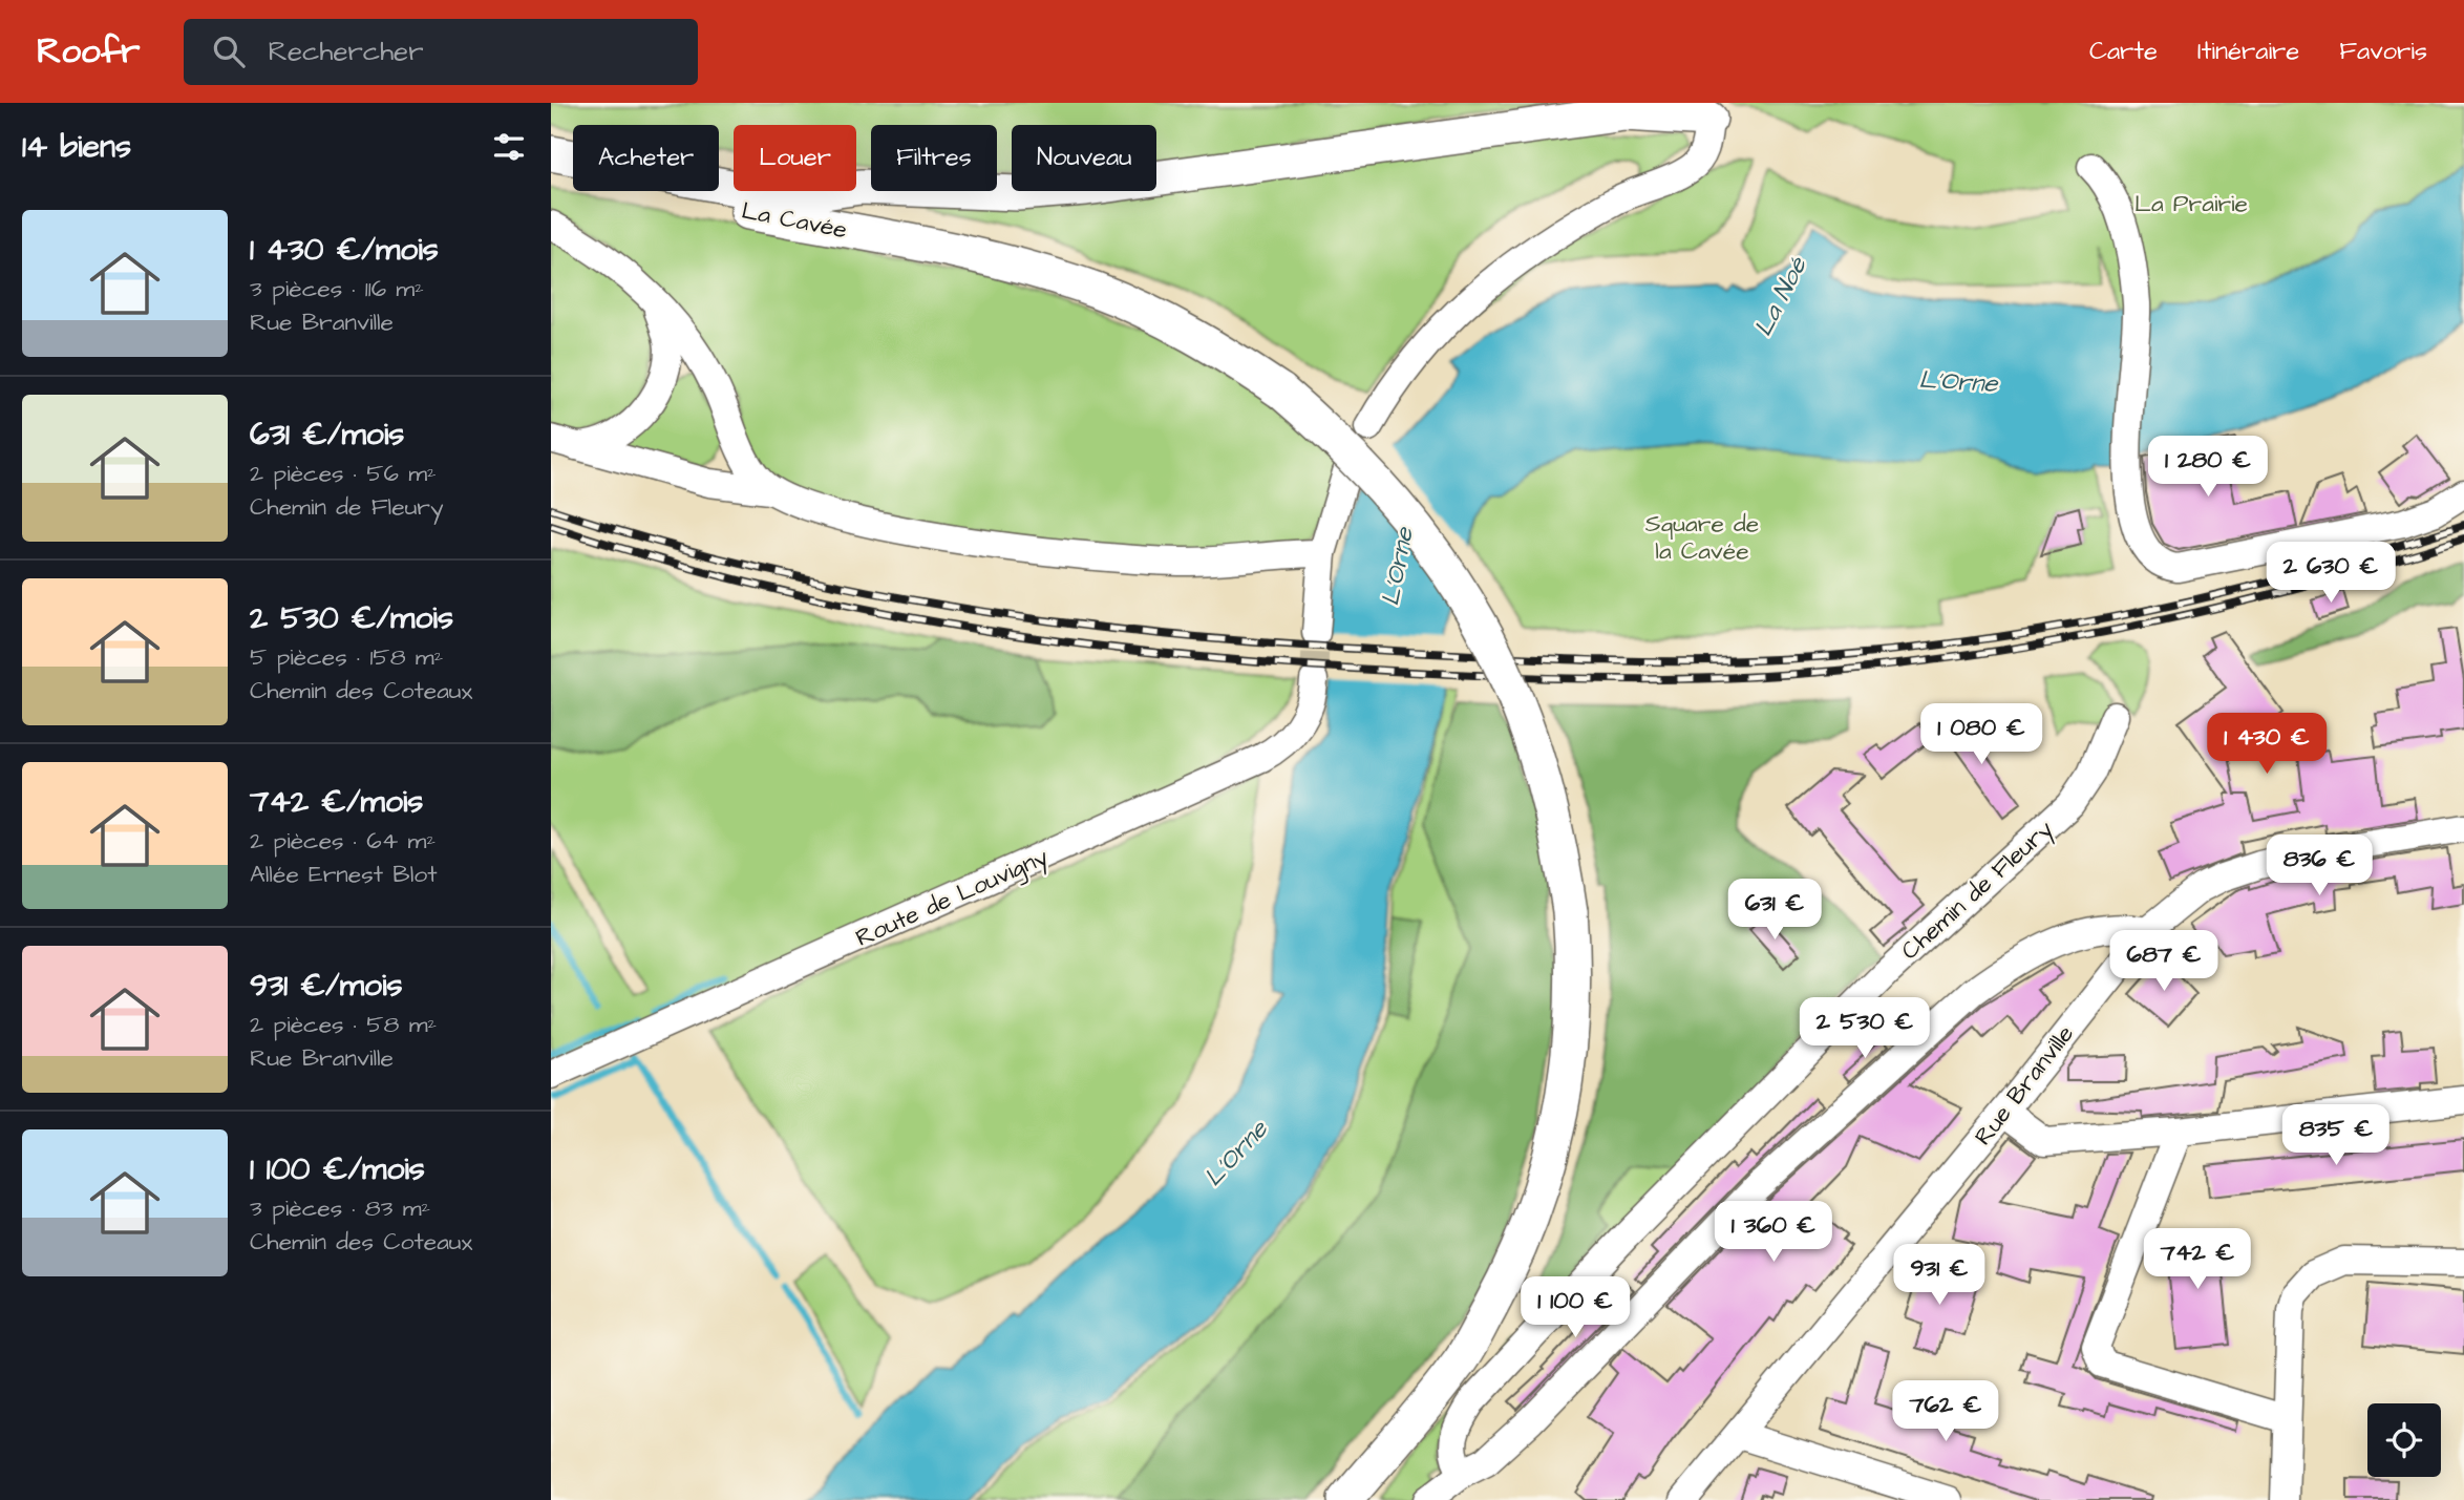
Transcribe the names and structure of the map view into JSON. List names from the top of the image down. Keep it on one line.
{"streets":{"main road":["La Cavée"],"street":["Chemin de Fleury","Route de Louvigny","Rue Branville"]},"water":["La Noé","L'Orne"],"parks":["La Prairie","Square de la Cavée"],"page":{"header":"Roofr","search":"Rechercher","nav":["Carte","Itinéraire","Favoris"],"heading":"14 biens","chip":["Acheter","Louer","Filtres","Nouveau"],"list":[{"name":"1 430 €/mois","note":"3 pièces · 116 m² · Rue Branville"},{"name":"631 €/mois","note":"2 pièces · 56 m² · Chemin de Fleury"},{"name":"2 530 €/mois","note":"5 pièces · 158 m² · Chemin des Coteaux"},{"name":"742 €/mois","note":"2 pièces · 64 m² · Allée Ernest Blot"},{"name":"931 €/mois","note":"2 pièces · 58 m² · Rue Branville"},{"name":"1 100 €/mois","note":"3 pièces · 83 m² · Chemin des Coteaux"}],"price":["1 280 €","2 630 €","1 080 €","1 430 €","836 €","631 €","687 €","2 530 €","835 €","1 360 €","742 €","931 €","1 100 €","762 €"]}}
